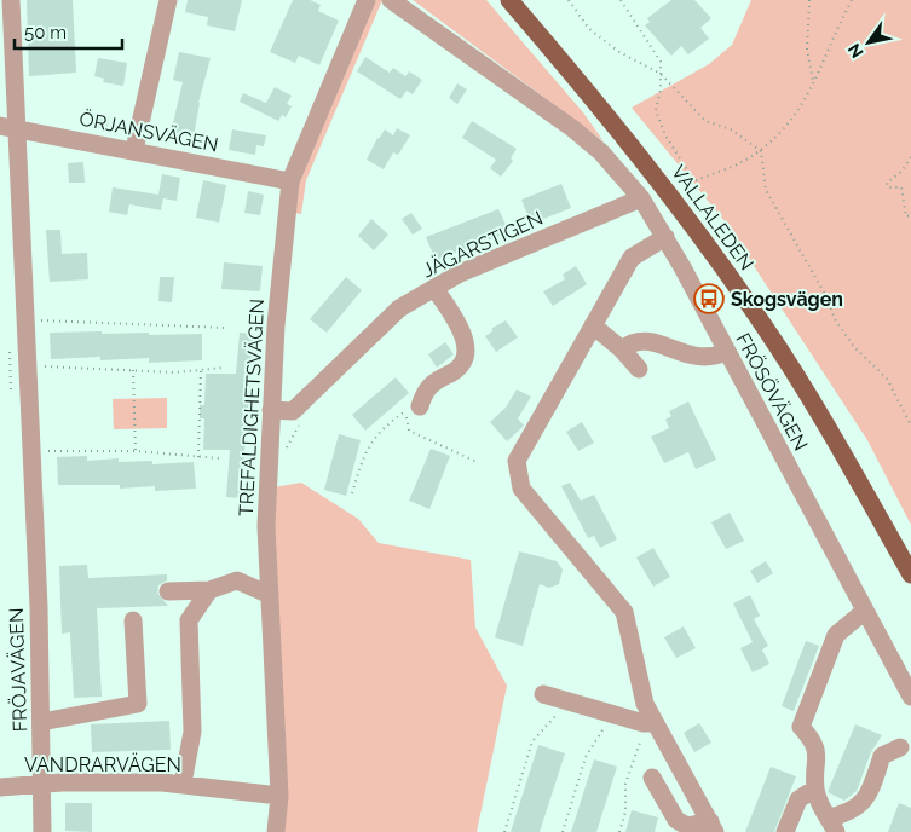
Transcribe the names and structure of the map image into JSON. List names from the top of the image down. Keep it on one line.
{"streets":{"main road":["VALLALEDEN"],"street":["ÖRJANSVÄGEN","JÄGARSTIGEN","FRÖSÖVÄGEN","TREFALDIGHETSVÄGEN","FRÖJAVÄGEN","VANDRARVÄGEN"]},"crossings":[["ÖRJANSVÄGEN","TREFALDIGHETSVÄGEN"],["ÖRJANSVÄGEN","FRÖJAVÄGEN"],["JÄGARSTIGEN","FRÖSÖVÄGEN"],["JÄGARSTIGEN","TREFALDIGHETSVÄGEN"],["TREFALDIGHETSVÄGEN","VANDRARVÄGEN"],["FRÖJAVÄGEN","VANDRARVÄGEN"]],"places":{"bus stop":["Skogsvägen"]},"scale_bar":"50 m","north":"bottom left"}
